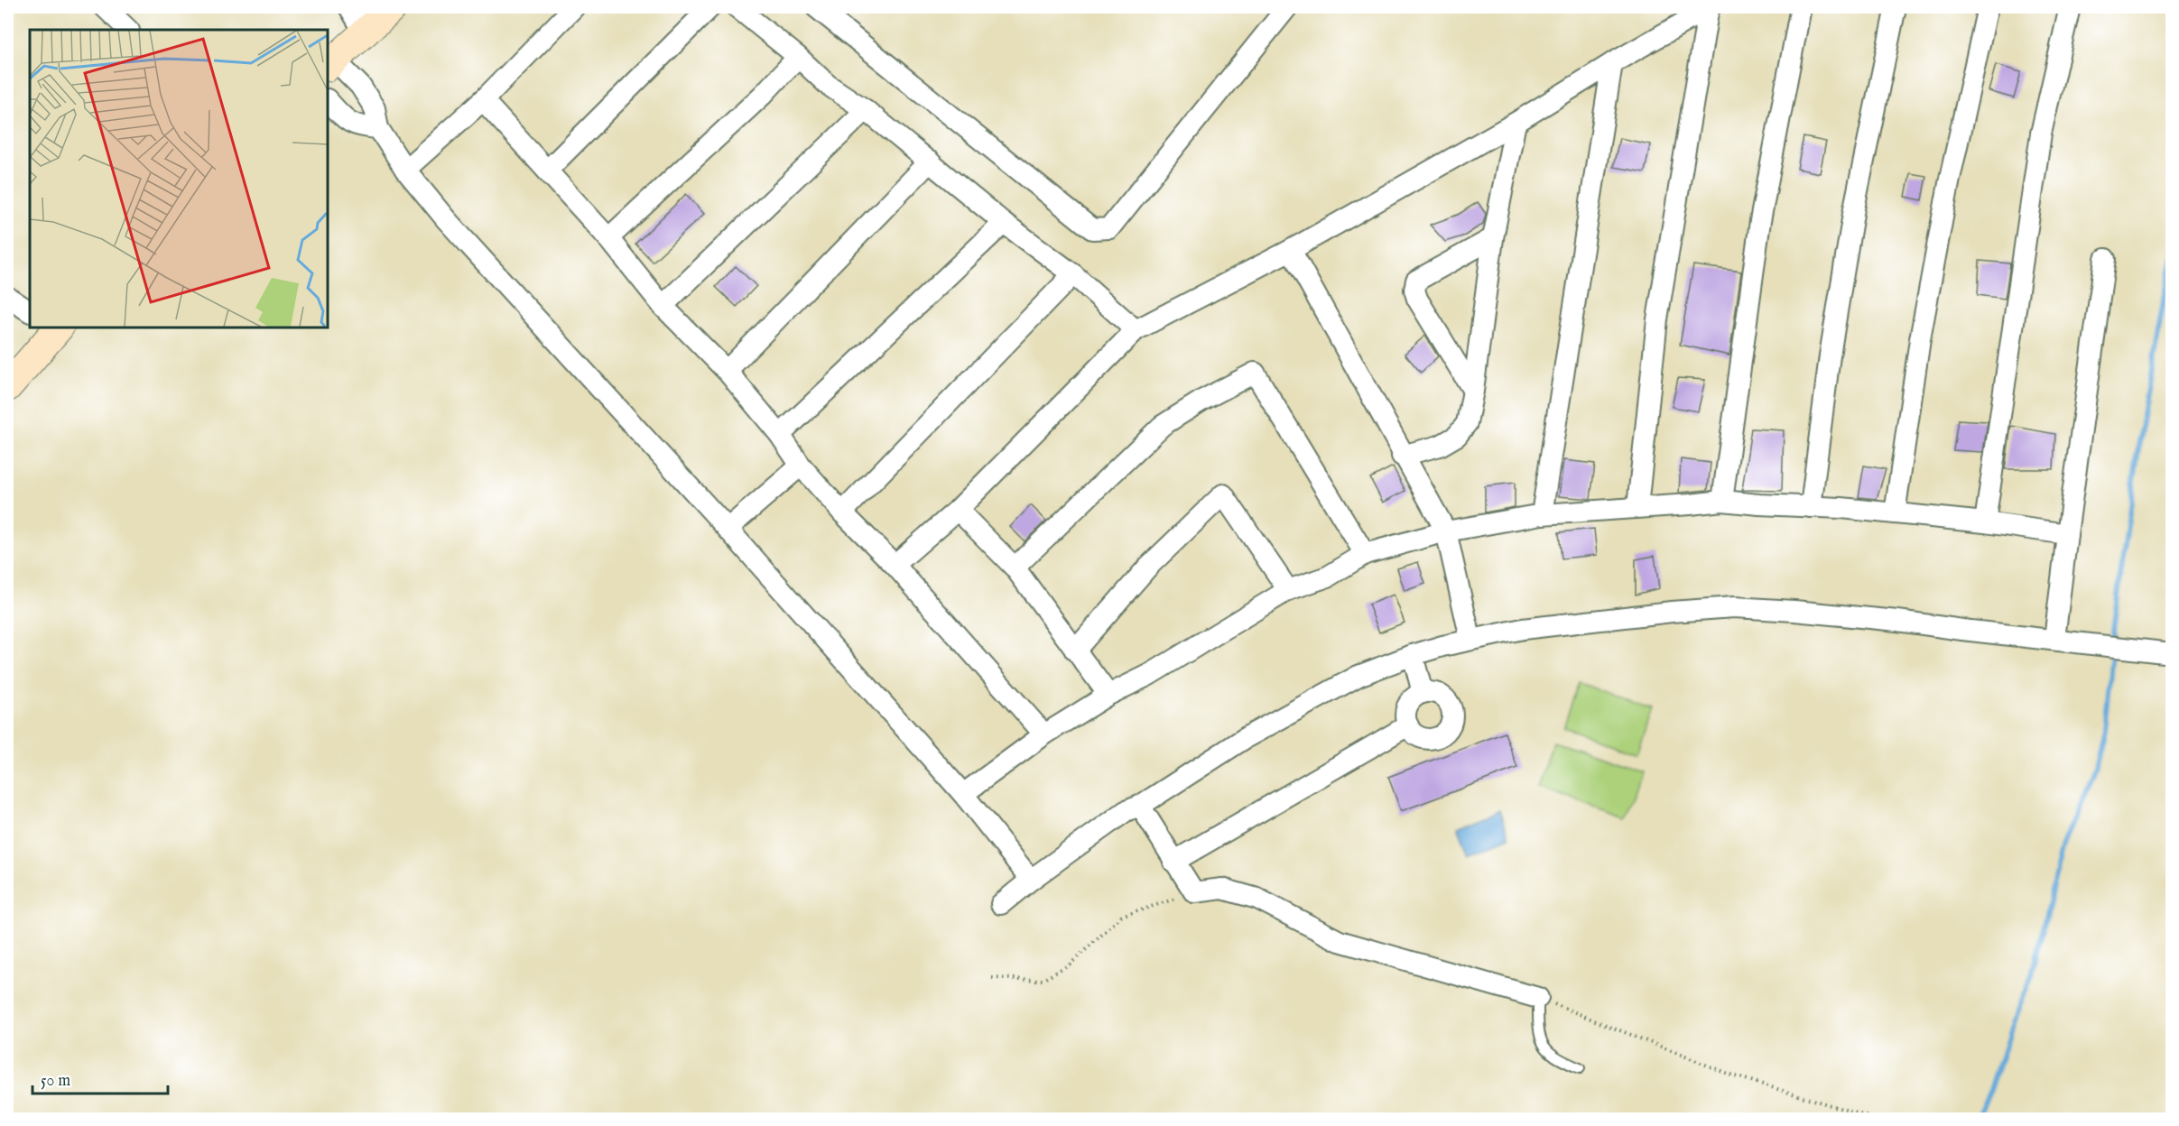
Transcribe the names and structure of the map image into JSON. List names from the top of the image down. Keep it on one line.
{"scale_bar":"50 m"}
